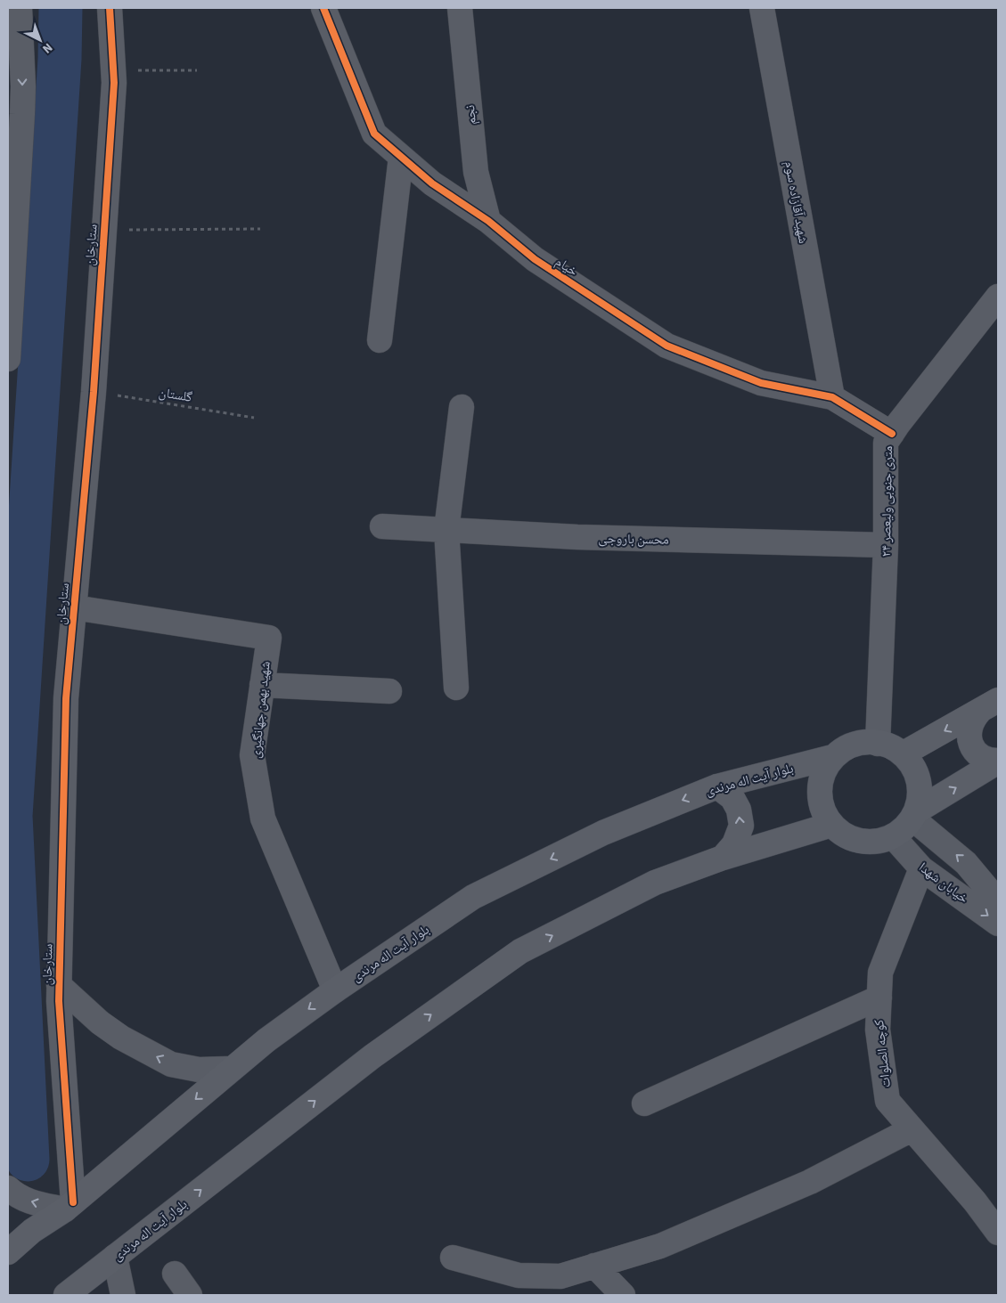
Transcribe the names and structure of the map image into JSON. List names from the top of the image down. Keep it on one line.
{"streets":{"main road":["بلوار آیت اله مرندی"],"street":["نجم","شهید آقازاده سوم","ستارخان","خیام","۲۴ متری جنوبی ولیعصر","محسن باروجی","شهید بهمن جهانگیری","خیابان شهدا","کوچه الصلوات"],"path":["گلستان"]},"crossings":[["نجم","خیام"],["شهید آقازاده سوم","خیام"],["ستارخان","گلستان"],["ستارخان","شهید بهمن جهانگیری"],["ستارخان","بلوار آیت اله مرندی"],["خیام","۲۴ متری جنوبی ولیعصر"],["۲۴ متری جنوبی ولیعصر","محسن باروجی"],["۲۴ متری جنوبی ولیعصر","بلوار آیت اله مرندی"],["۲۴ متری جنوبی ولیعصر","خیابان شهدا"],["شهید بهمن جهانگیری","بلوار آیت اله مرندی"],["بلوار آیت اله مرندی","خیابان شهدا"],["خیابان شهدا","کوچه الصلوات"]],"north":"bottom right"}
